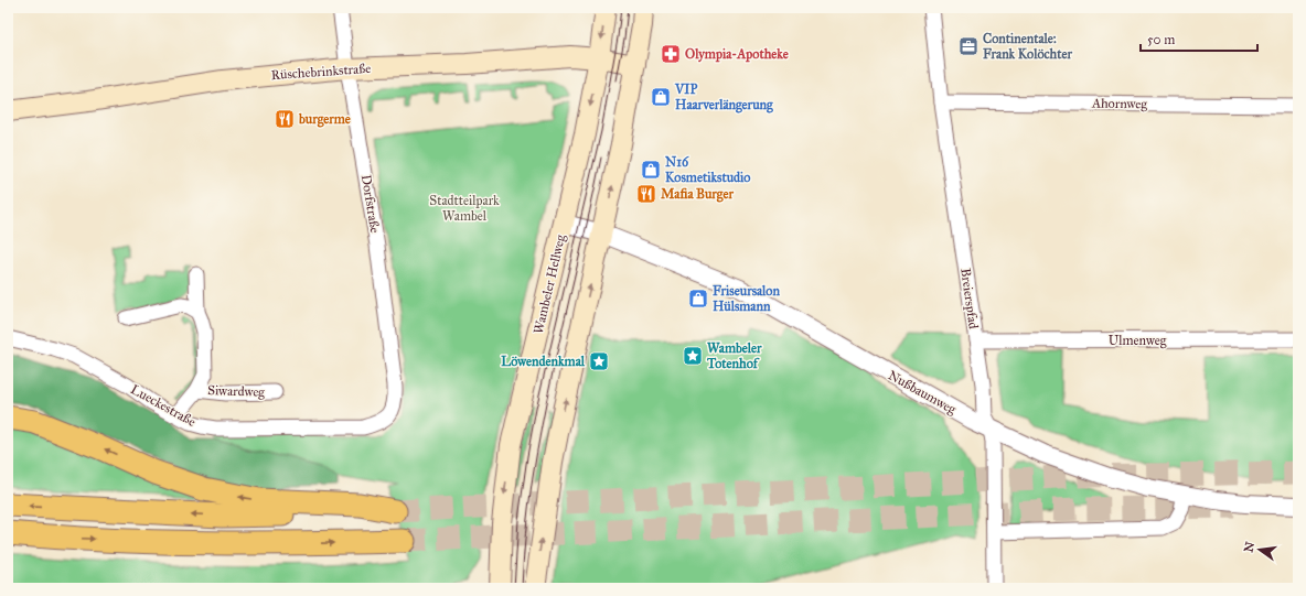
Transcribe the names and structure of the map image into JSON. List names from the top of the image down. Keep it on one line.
{"streets":{"main road":["Rüschebrinkstraße","Wambeler Hellweg"],"street":["Ahornweg","Dorfstraße","Breierspfad","Ulmenweg","Siwardweg","Nußbaumweg","Lueckestraße"]},"crossings":[["Rüschebrinkstraße","Dorfstraße"],["Rüschebrinkstraße","Wambeler Hellweg"],["Ahornweg","Breierspfad"],["Dorfstraße","Lueckestraße"],["Wambeler Hellweg","Nußbaumweg"],["Breierspfad","Ulmenweg"],["Breierspfad","Nußbaumweg"],["Siwardweg","Lueckestraße"]],"parks":["Stadtteilpark Wambel"],"places":{"office":["Continentale: Frank Kolöchter"],"pharmacy":["Olympia-Apotheke"],"shop":["VIP Haarverlängerung","N16 Kosmetikstudio","Friseursalon Hülsmann"],"restaurant":["burgerme","Mafia Burger"],"place":["Wambeler Totenhof","Löwendenkmal"]},"scale_bar":"50 m","north":"left"}
